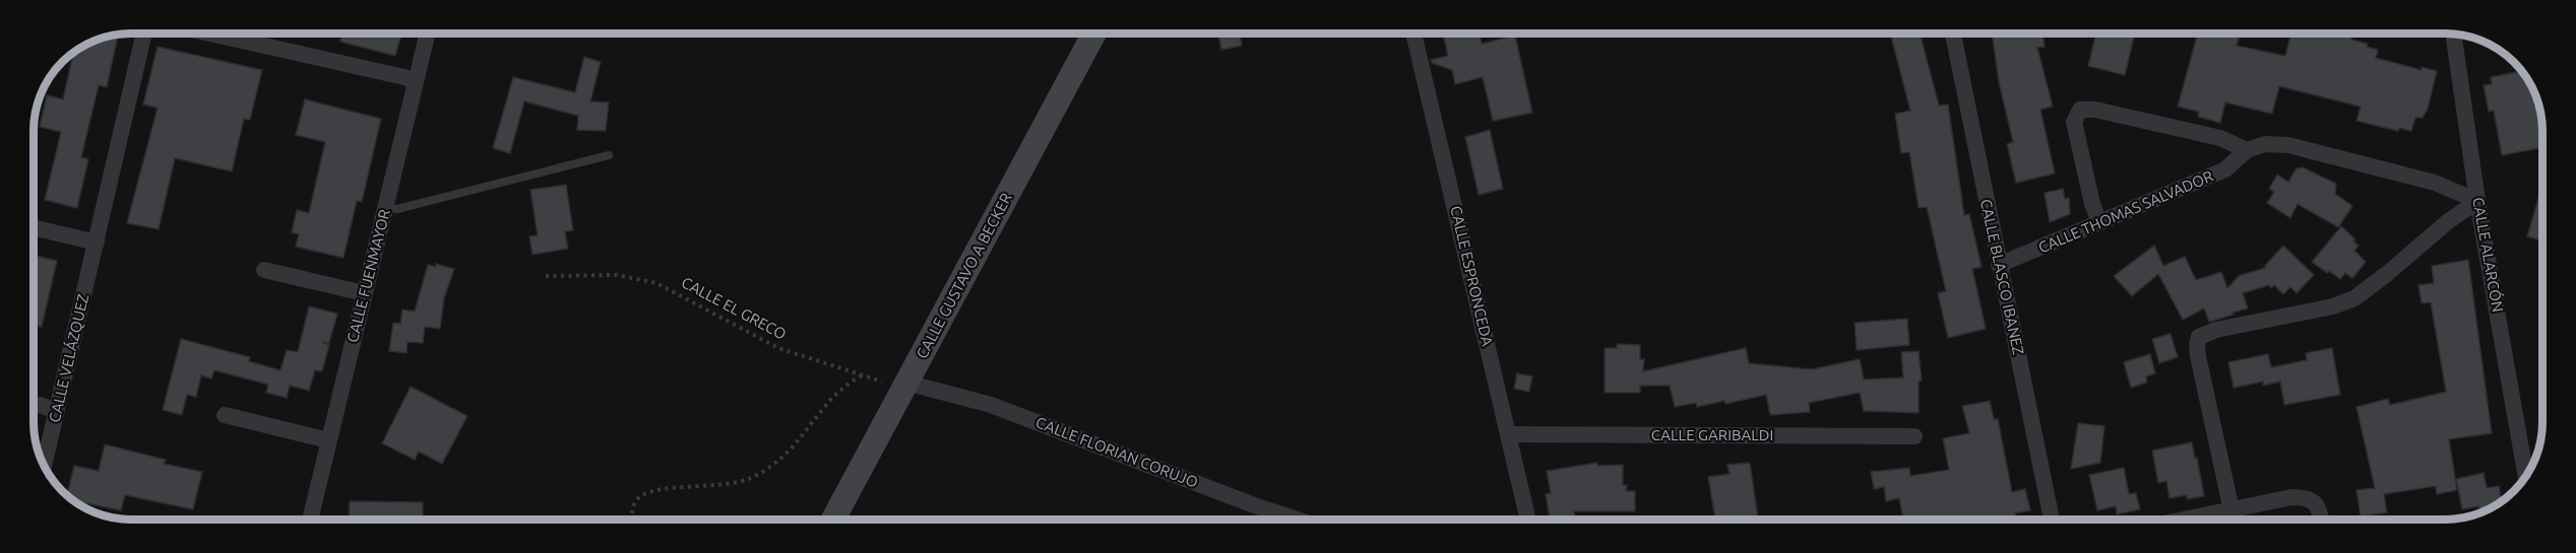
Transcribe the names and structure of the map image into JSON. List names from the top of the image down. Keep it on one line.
{"streets":{"street":["CALLE THOMAS SALVADOR","CALLE ALARCÓN","CALLE FUENMAYOR","CALLE GUSTAVO A BECKER","CALLE ESPRONCEDA","CALLE BLASCO IBANEZ","CALLE VELÁZQUEZ","CALLE GARIBALDI","CALLE FLORIAN CORUJO"],"path":["CALLE EL GRECO"]},"crossings":[["CALLE THOMAS SALVADOR","CALLE ALARCÓN"],["CALLE THOMAS SALVADOR","CALLE BLASCO IBANEZ"],["CALLE GUSTAVO A BECKER","CALLE EL GRECO"],["CALLE GUSTAVO A BECKER","CALLE FLORIAN CORUJO"],["CALLE ESPRONCEDA","CALLE GARIBALDI"],["CALLE EL GRECO","CALLE FLORIAN CORUJO"]]}
